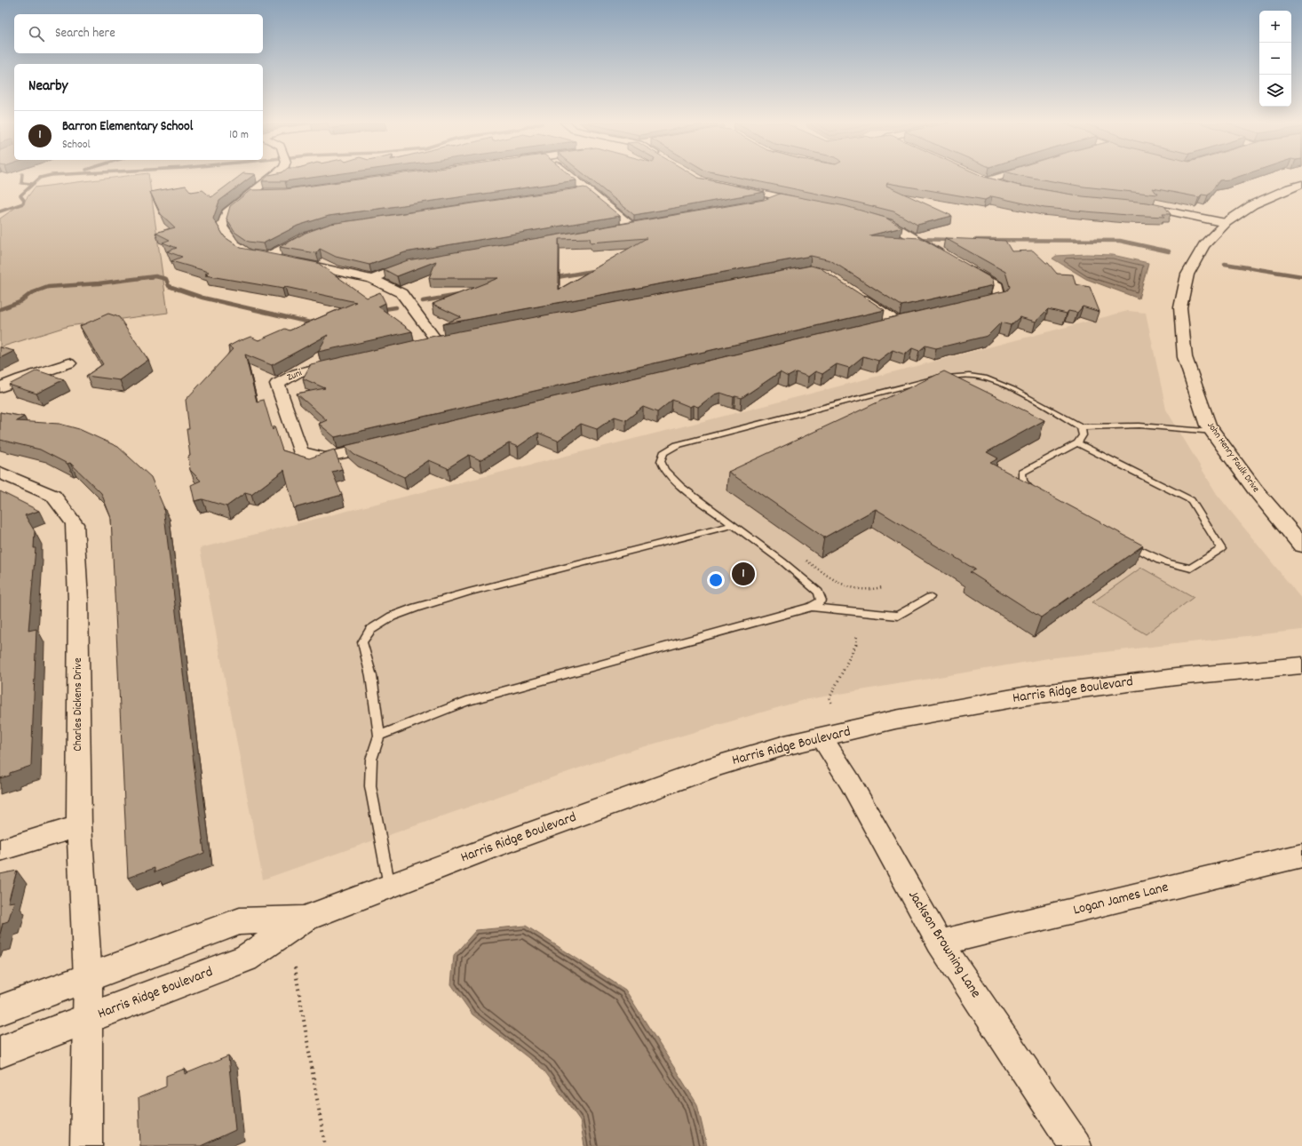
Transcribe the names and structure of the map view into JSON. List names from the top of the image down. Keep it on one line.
{"streets":{"street":["Zuni","John Henry Faulk Drive","Harris Ridge Boulevard","Charles Dickens Drive","Logan James Lane","Jackson Browning Lane"]},"crossings":[["Harris Ridge Boulevard","Charles Dickens Drive"],["Harris Ridge Boulevard","Jackson Browning Lane"],["Logan James Lane","Jackson Browning Lane"]],"page":{"map_buttons":["+","−"],"search":"Search here","heading":"Nearby","list":[{"mark":"1","name":"Barron Elementary School","note":"School","value":"10 m"}],"pins":"1"}}
